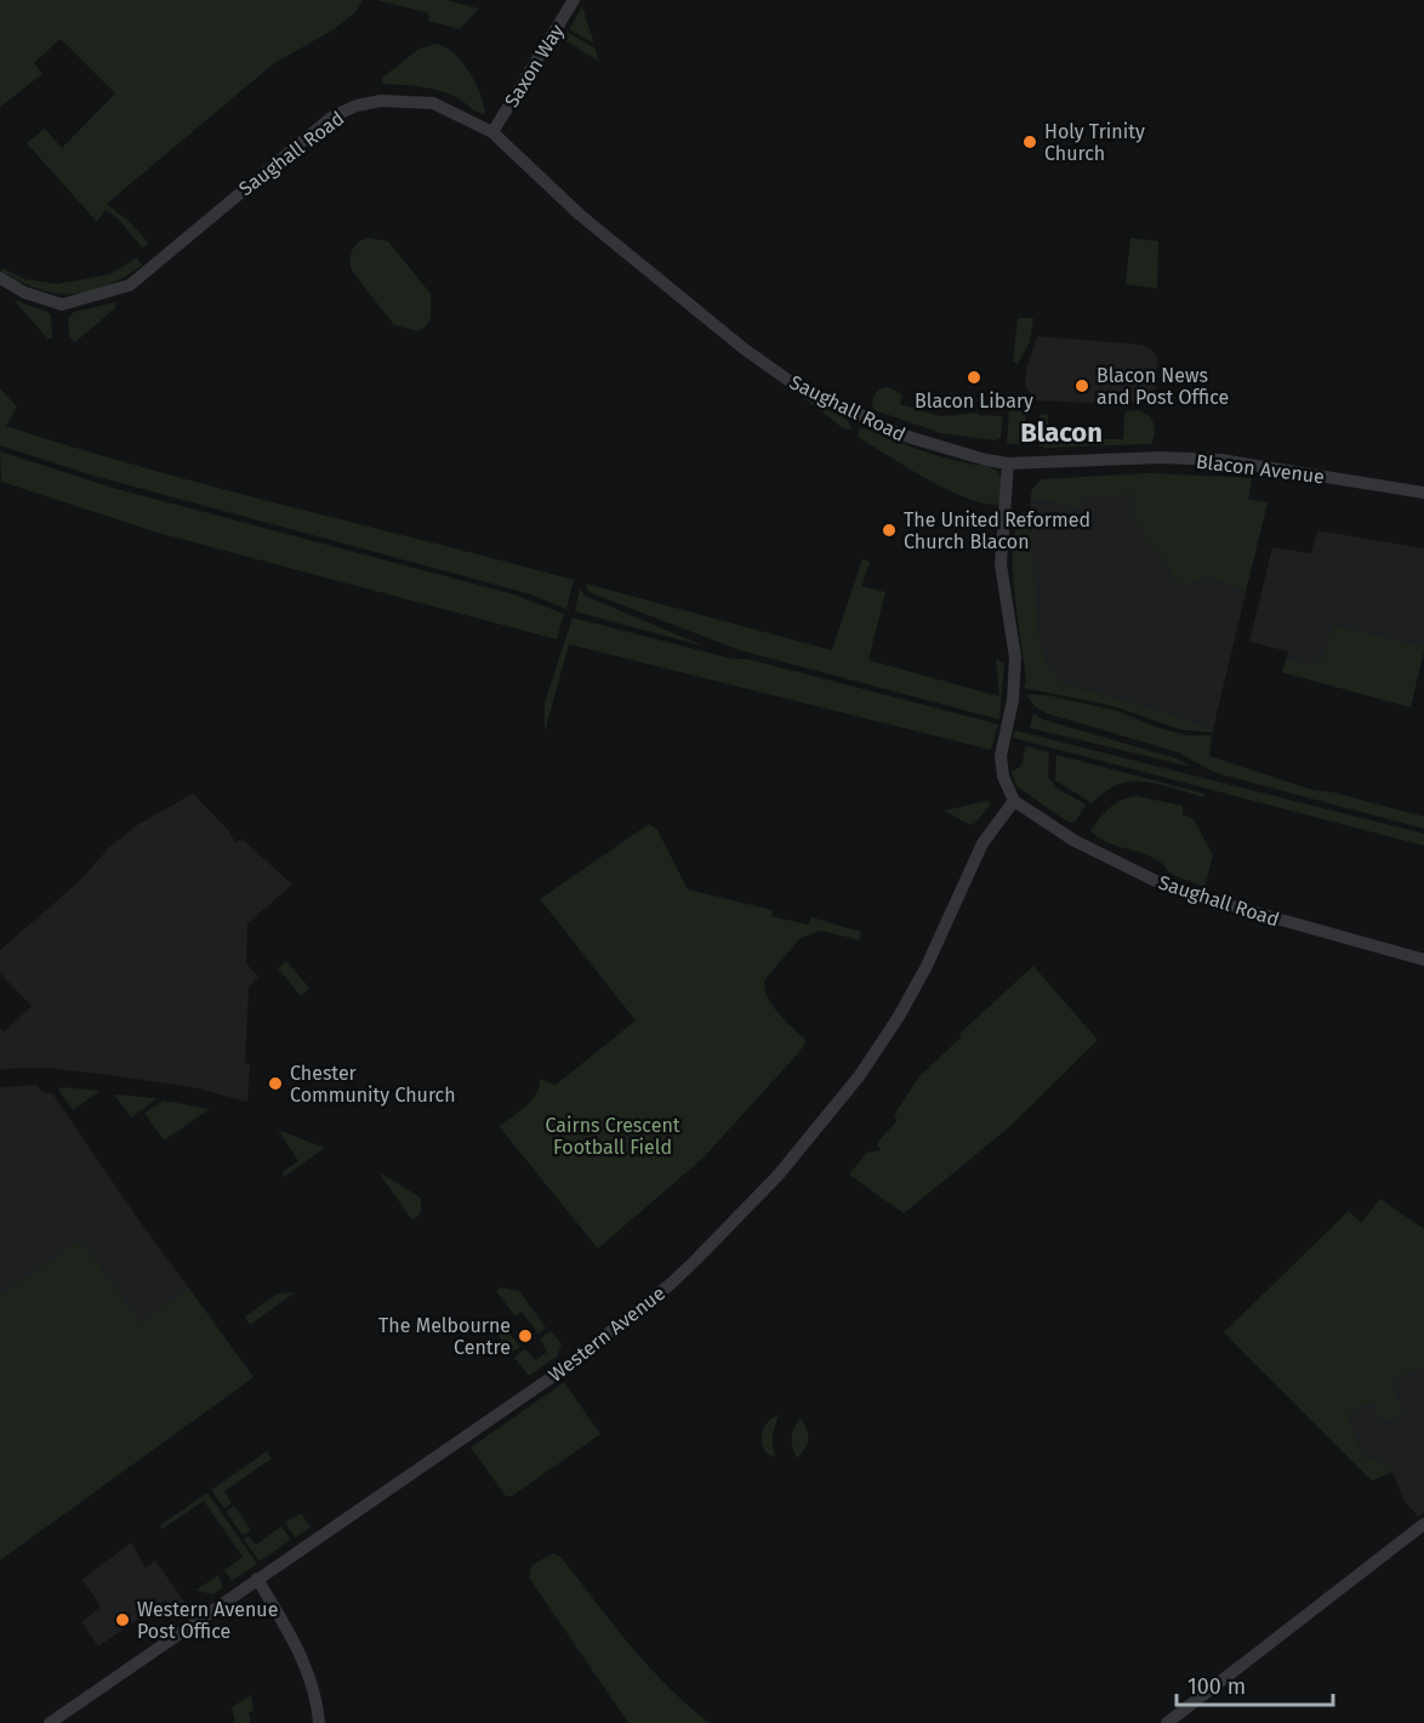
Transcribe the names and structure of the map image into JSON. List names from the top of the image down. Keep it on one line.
{"streets":{"street":["Saxon Way","Saughall Road","Blacon Avenue","Western Avenue"]},"crossings":[["Saxon Way","Saughall Road"],["Saughall Road","Blacon Avenue"],["Saughall Road","Western Avenue"]],"districts":["Blacon"],"parks":["Cairns Crescent Football Field"],"places":["Holy Trinity Church","Blacon Libary","Blacon News and Post Office","The United Reformed Church Blacon","Chester Community Church","The Melbourne Centre","Western Avenue Post Office"],"scale_bar":"100 m"}
